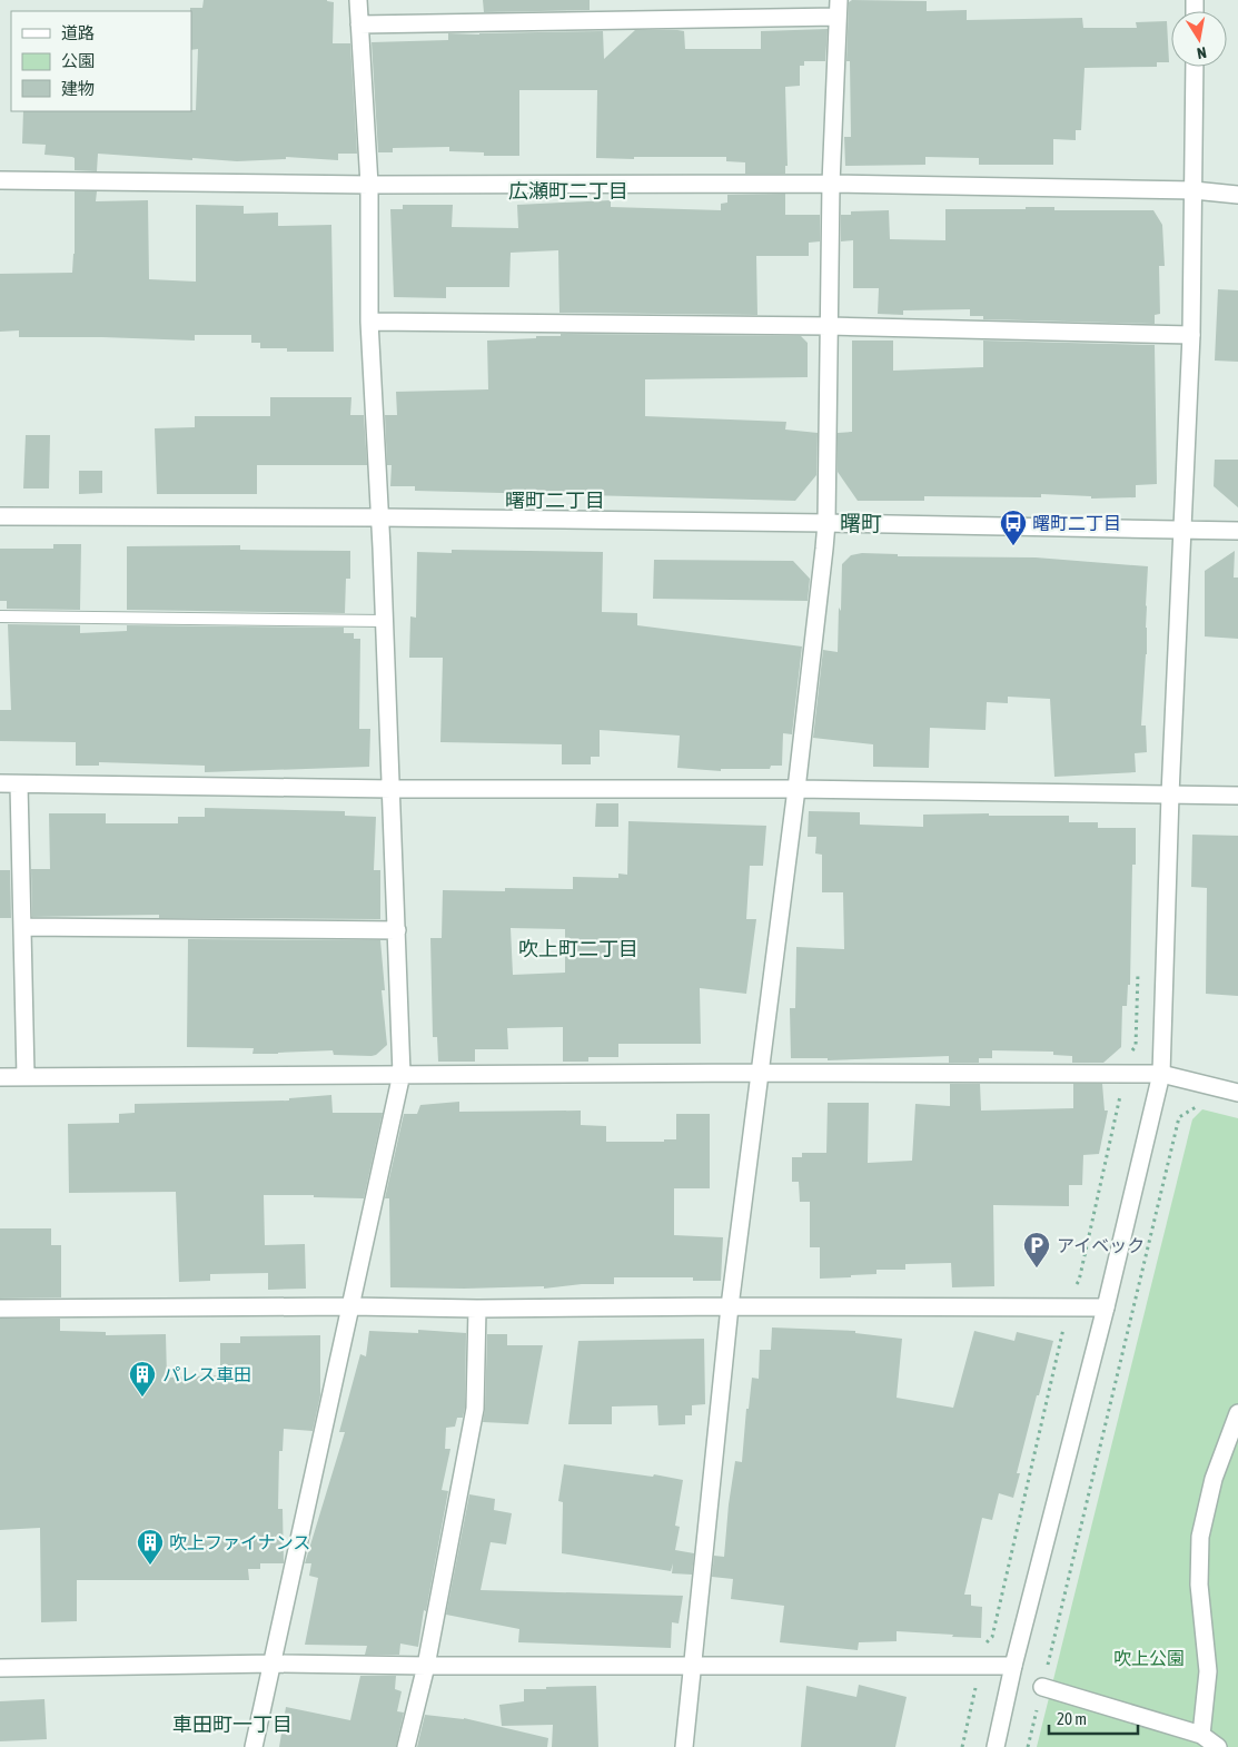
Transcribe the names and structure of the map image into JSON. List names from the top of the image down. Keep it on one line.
{"districts":["広瀬町二丁目","曙町二丁目","曙町","吹上町二丁目","車田町一丁目"],"parks":["吹上公園"],"places":{"bus stop":["曙町二丁目"],"parking":["アイベック"],"building":["パレス車田","吹上ファイナンス"]},"legend":["道路","公園","建物"],"scale_bar":"20 m","north":"bottom"}
